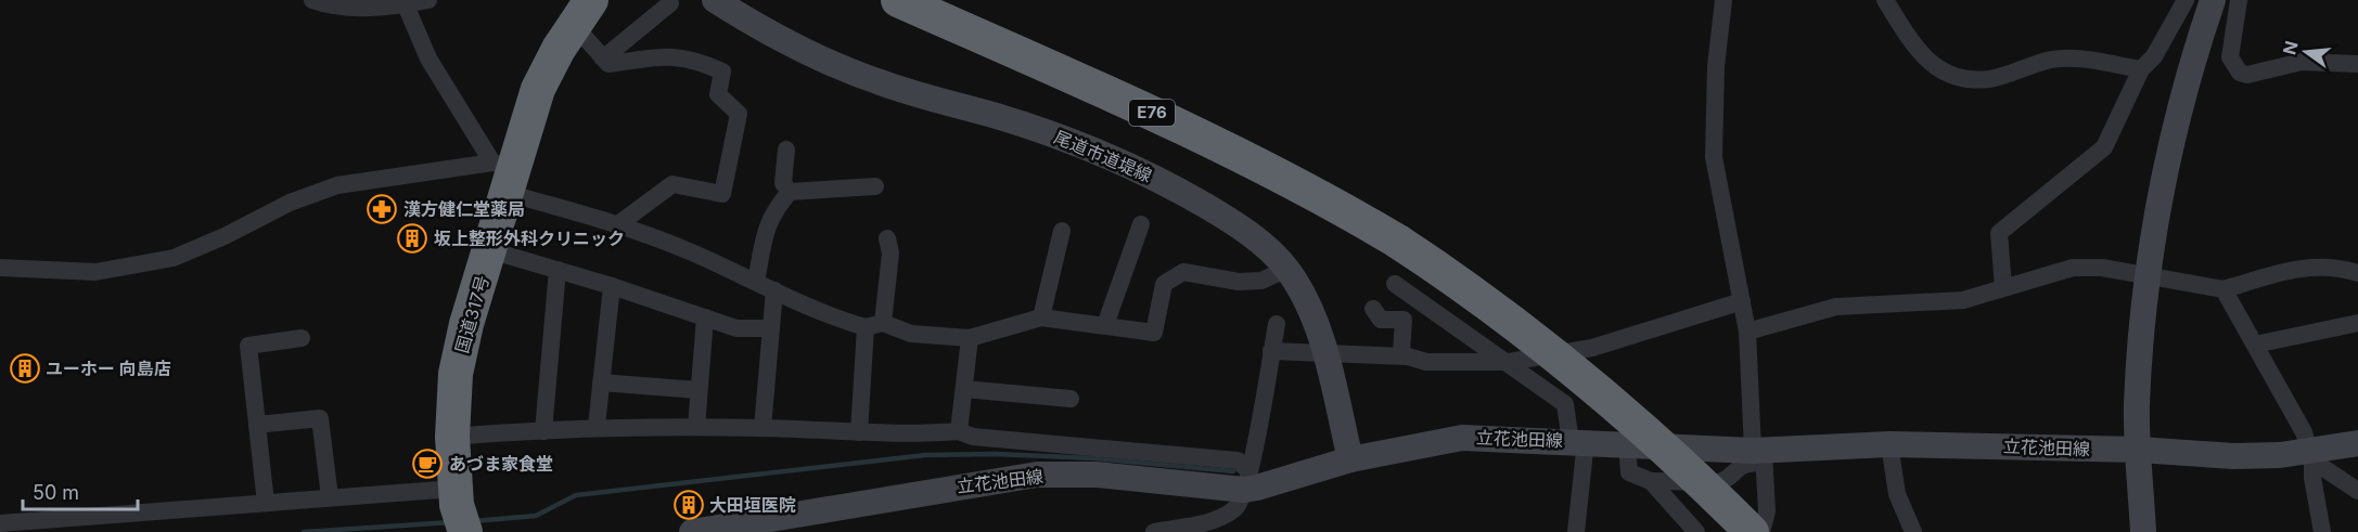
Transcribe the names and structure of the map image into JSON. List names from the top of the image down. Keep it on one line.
{"streets":{"highway":["E76","国道317号"],"main road":["尾道市道堤線","立花池田線"]},"crossings":[["尾道市道堤線","立花池田線"]],"places":{"pharmacy":["漢方健仁堂薬局"],"building":["坂上整形外科クリニック","ユーホー 向島店","大田垣医院"],"cafe":["あづま家食堂"]},"scale_bar":"50 m","north":"left"}
